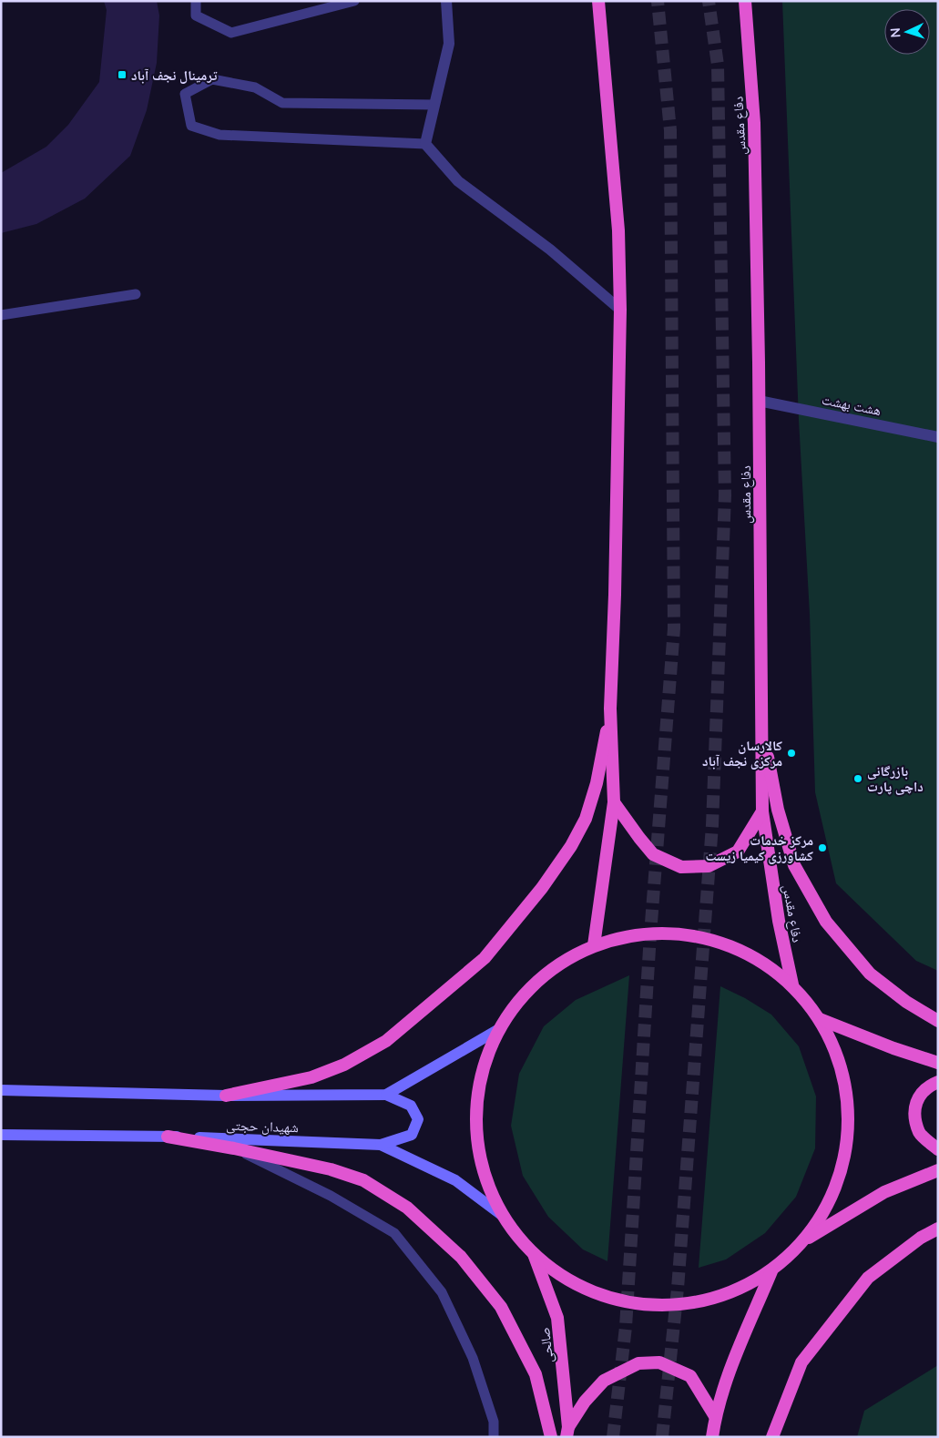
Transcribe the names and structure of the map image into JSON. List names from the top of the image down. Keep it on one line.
{"streets":{"highway":["دفاع مقدس","صالحی"],"main road":["شهیدان حجتی"],"street":["هشت بهشت"]},"crossings":[["دفاع مقدس","هشت بهشت"]],"places":{"transit":["ترمینال نجف آباد"],"other":["کالارسان مرکزی نجف آباد","بازرگانی داچی پارت","مرکز خدمات کشاورزی کیمیا زیست"]},"north":"left"}
